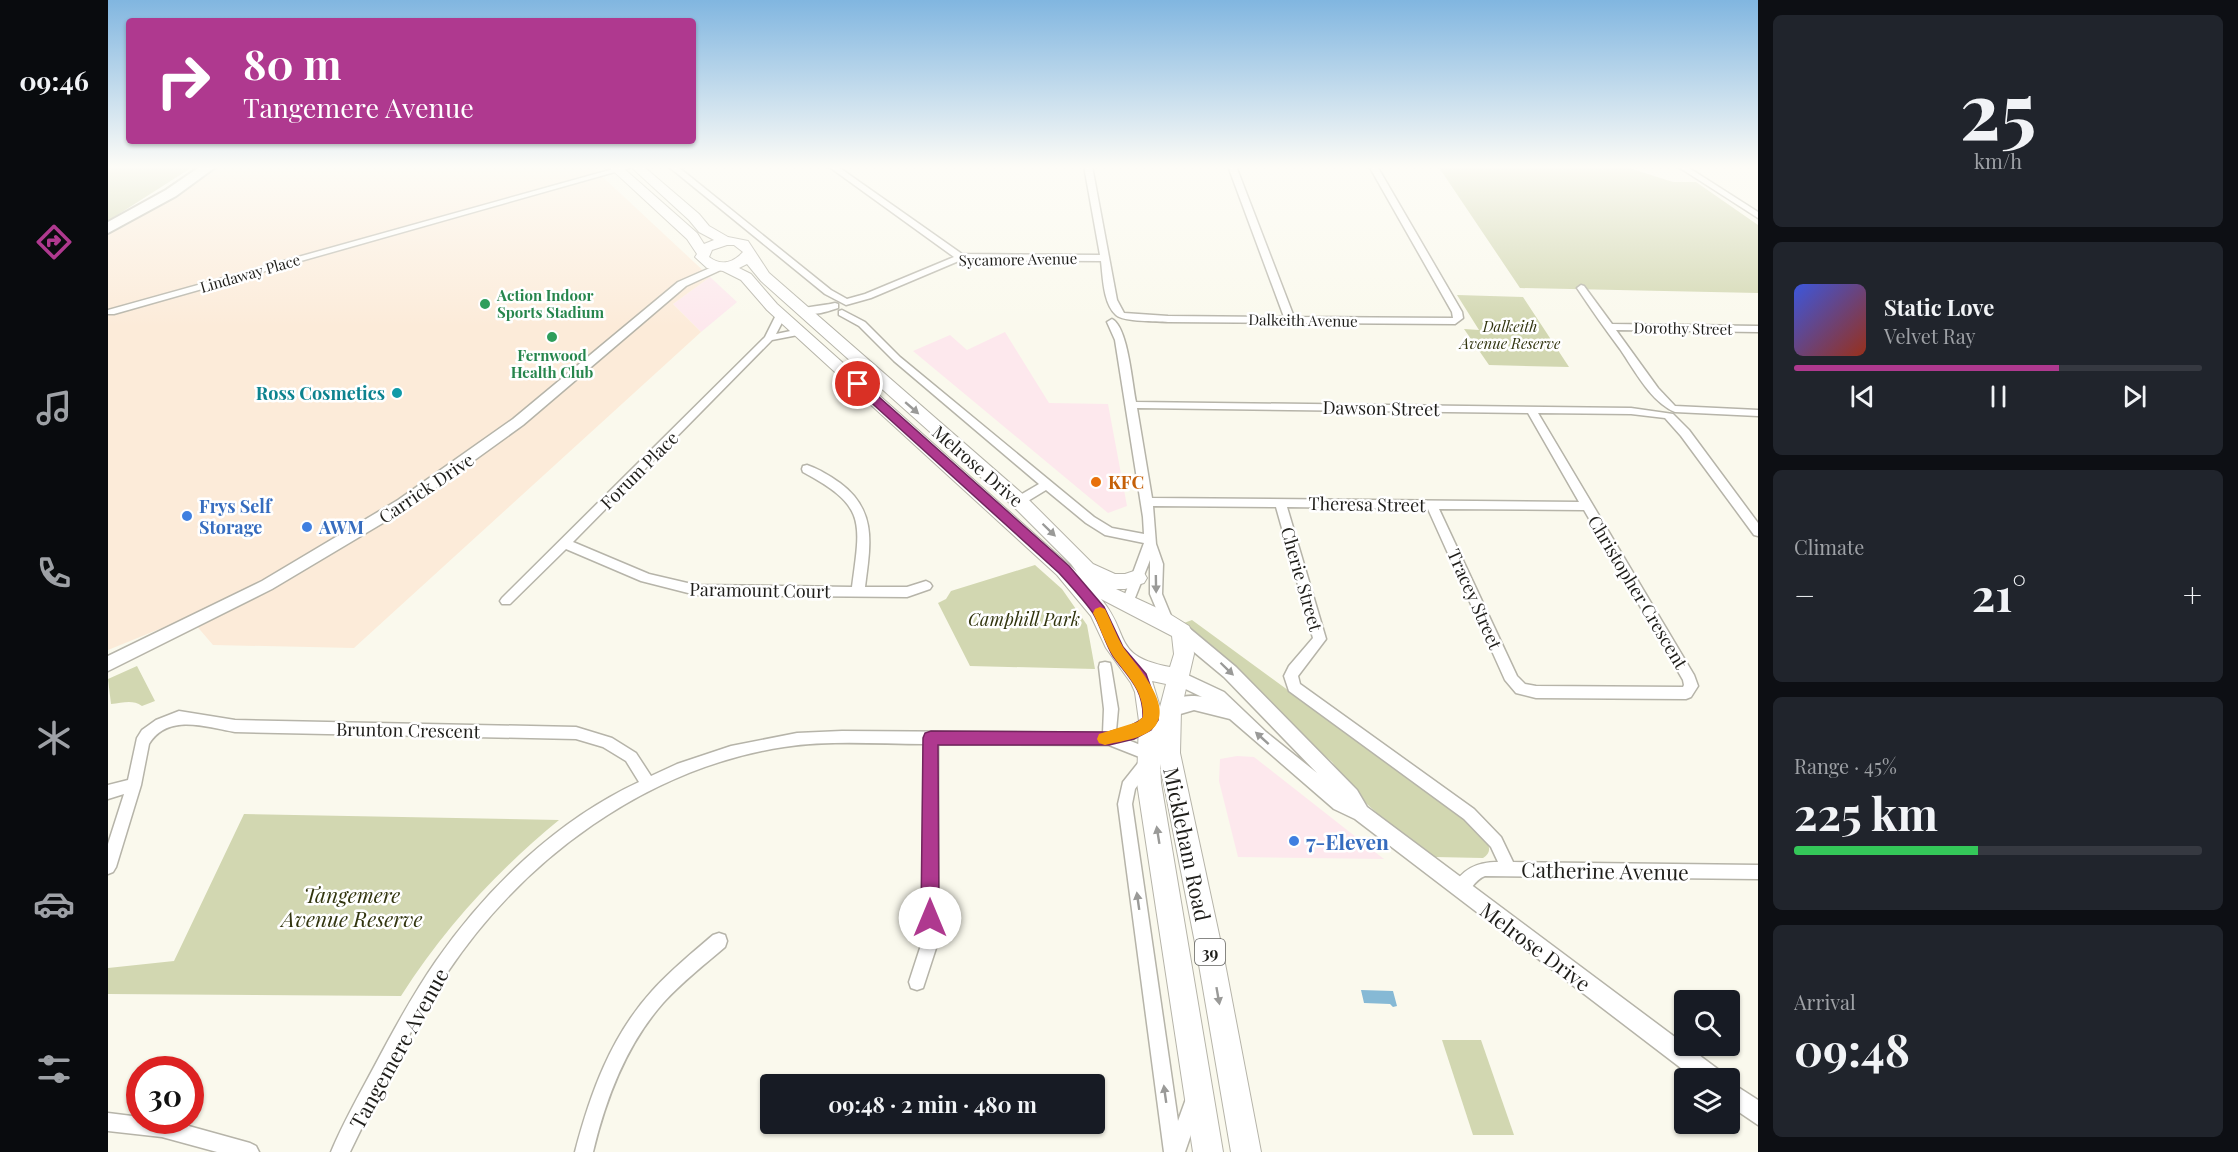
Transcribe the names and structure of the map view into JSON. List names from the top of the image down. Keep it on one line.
{"streets":{"main road":["Melrose Drive","Mickleham Road","39"],"street":["Sycamore Avenue","Lindaway Place","Dalkeith Avenue","Dorothy Street","Dawson Street","Forum Place","Carrick Drive","Theresa Street","Cherie Street","Paramount Court","Christopher Crescent","Tracey Street","Brunton Crescent","Catherine Avenue","Tangemere Avenue"]},"crossings":[["Sycamore Avenue","Melrose Drive"],["Dawson Street","Christopher Crescent"],["Melrose Drive","Forum Place"],["Melrose Drive","Carrick Drive"],["Melrose Drive","Mickleham Road"],["Melrose Drive","Catherine Avenue"],["Melrose Drive","39"],["Forum Place","Paramount Court"],["Carrick Drive","39"],["Theresa Street","Cherie Street"],["Theresa Street","Christopher Crescent"],["Theresa Street","Tracey Street"],["Cherie Street","Catherine Avenue"],["Christopher Crescent","Tracey Street"],["Brunton Crescent","Tangemere Avenue"],["Mickleham Road","39"],["Mickleham Road","Tangemere Avenue"]],"parks":["Dalkeith Avenue Reserve","Camphill Park","Tangemere Avenue Reserve"],"places":["Action Indoor Sports Stadium","Fernwood Health Club","Ross Cosmetics","KFC","Frys Self Storage","AWM","7-Eleven"],"page":{"tabs":"09:46","tile":[["25","km/h"],"Climate",["Range · 45%","225 km"],["Arrival","09:48"]],"turn":["80 m","Tangemere Avenue"],"song":["Static Love","Velvet Ray"],"heat":["−","21°","+"],"limit":"30","trip":"09:48 · 2 min · 480 m"}}
